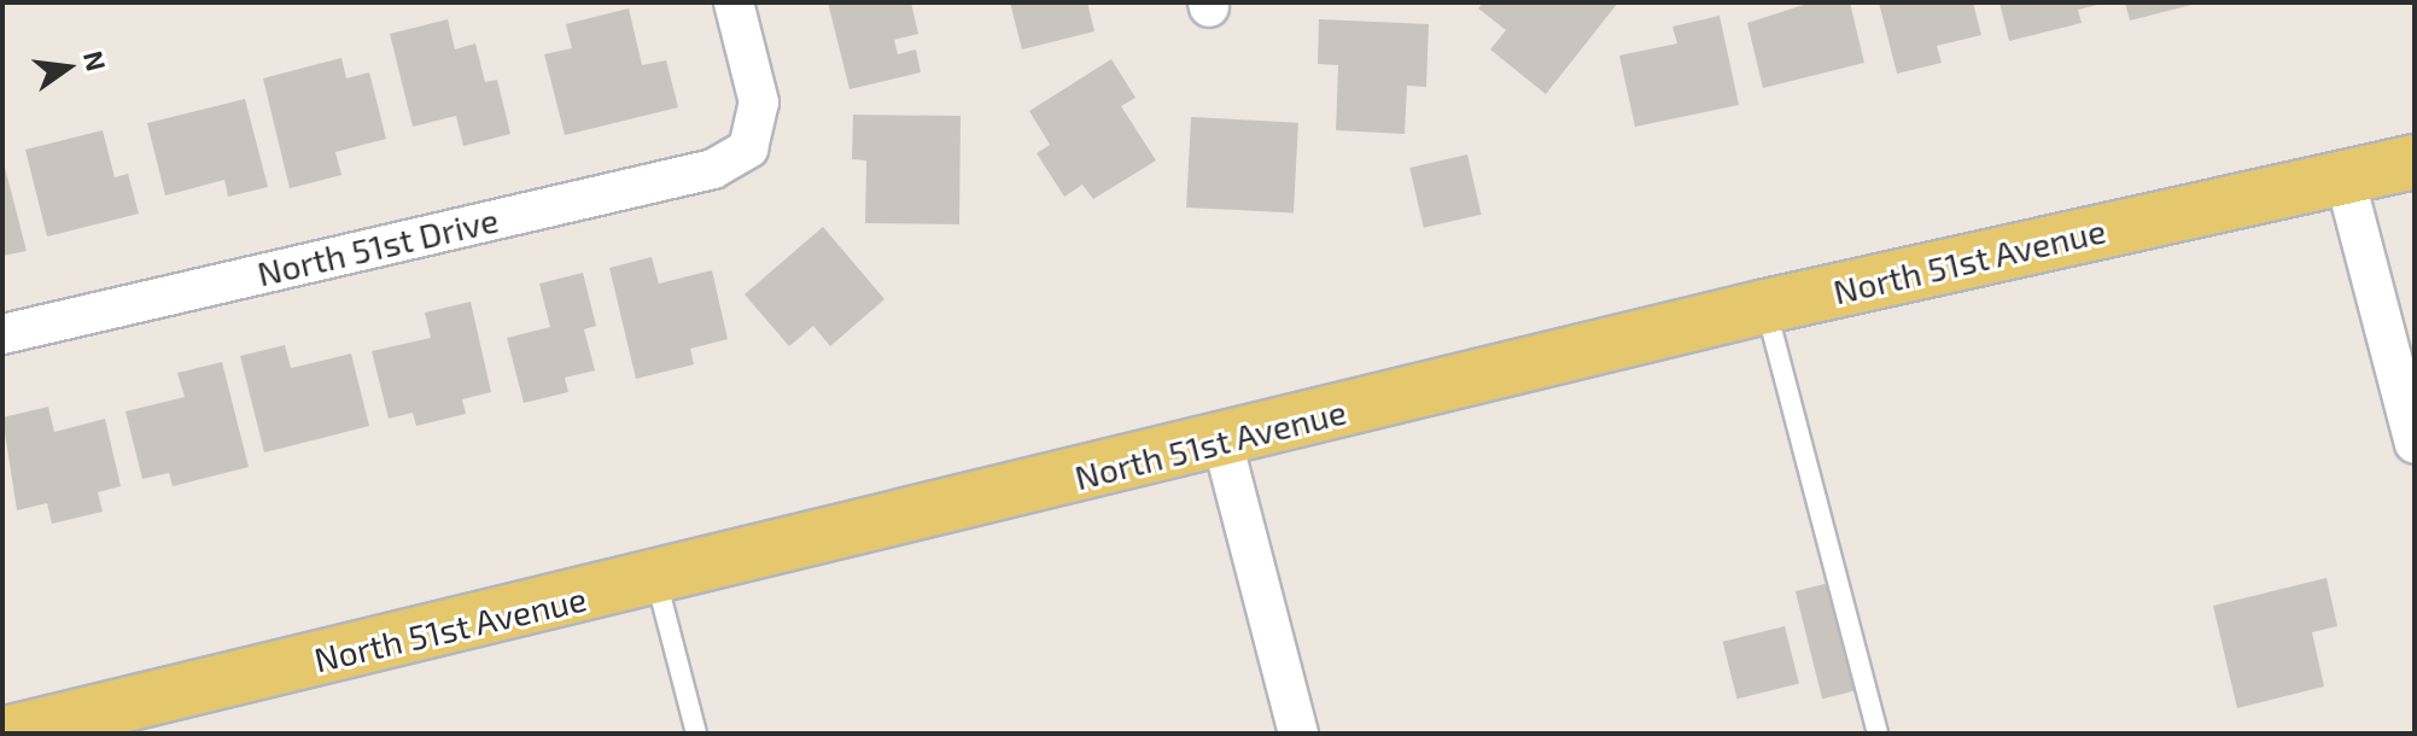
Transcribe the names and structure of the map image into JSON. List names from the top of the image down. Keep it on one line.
{"streets":{"main road":["North 51st Avenue"],"street":["North 51st Drive"]},"north":"right"}
